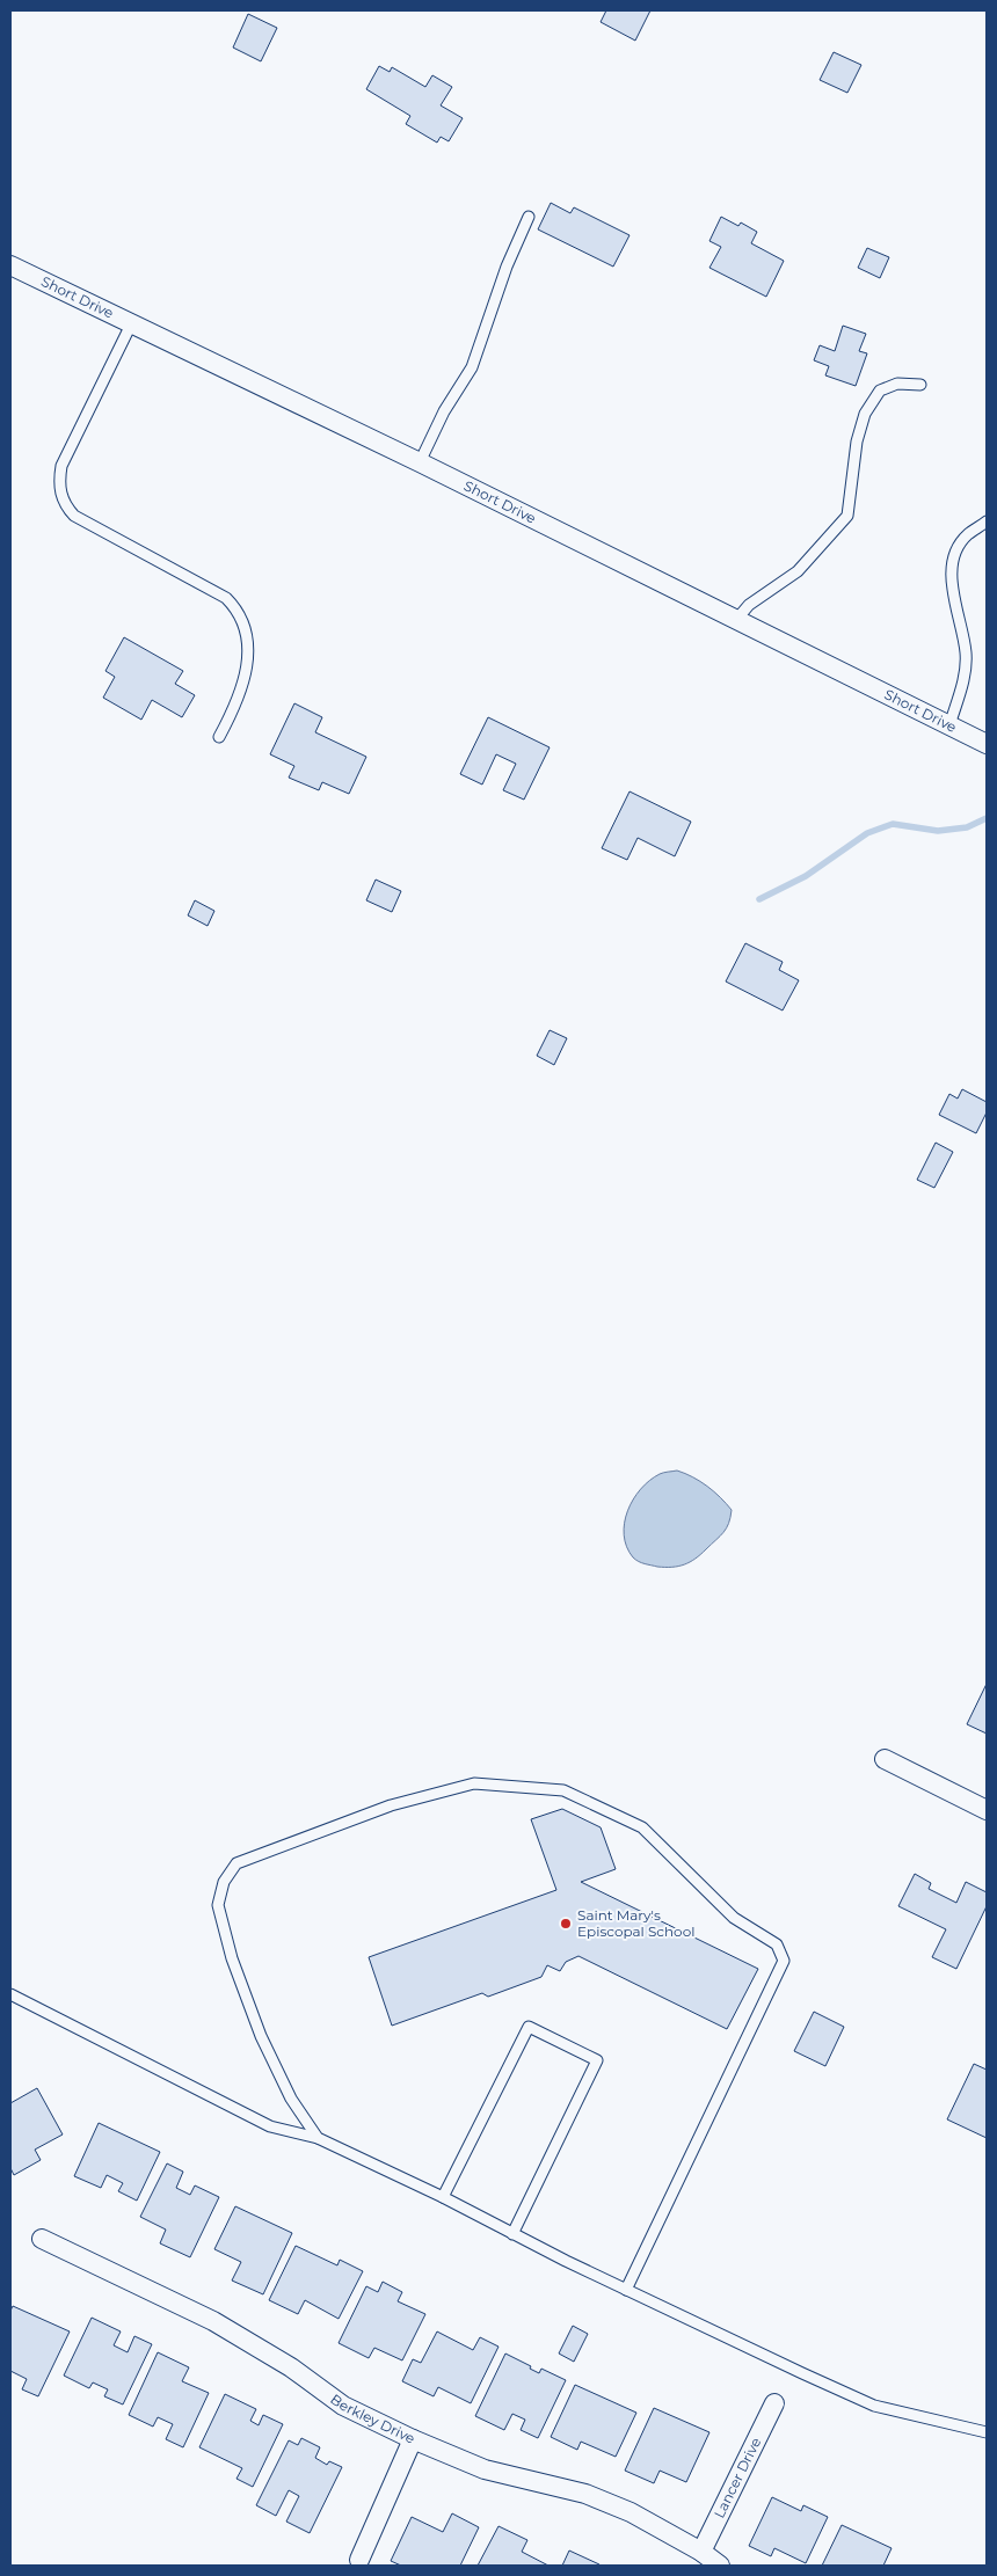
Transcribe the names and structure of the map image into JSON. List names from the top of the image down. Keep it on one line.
{"streets":{"street":["Short Drive","Berkley Drive","Lancer Drive"]},"crossings":[["Berkley Drive","Lancer Drive"]],"places":["Saint Mary's Episcopal School"]}
